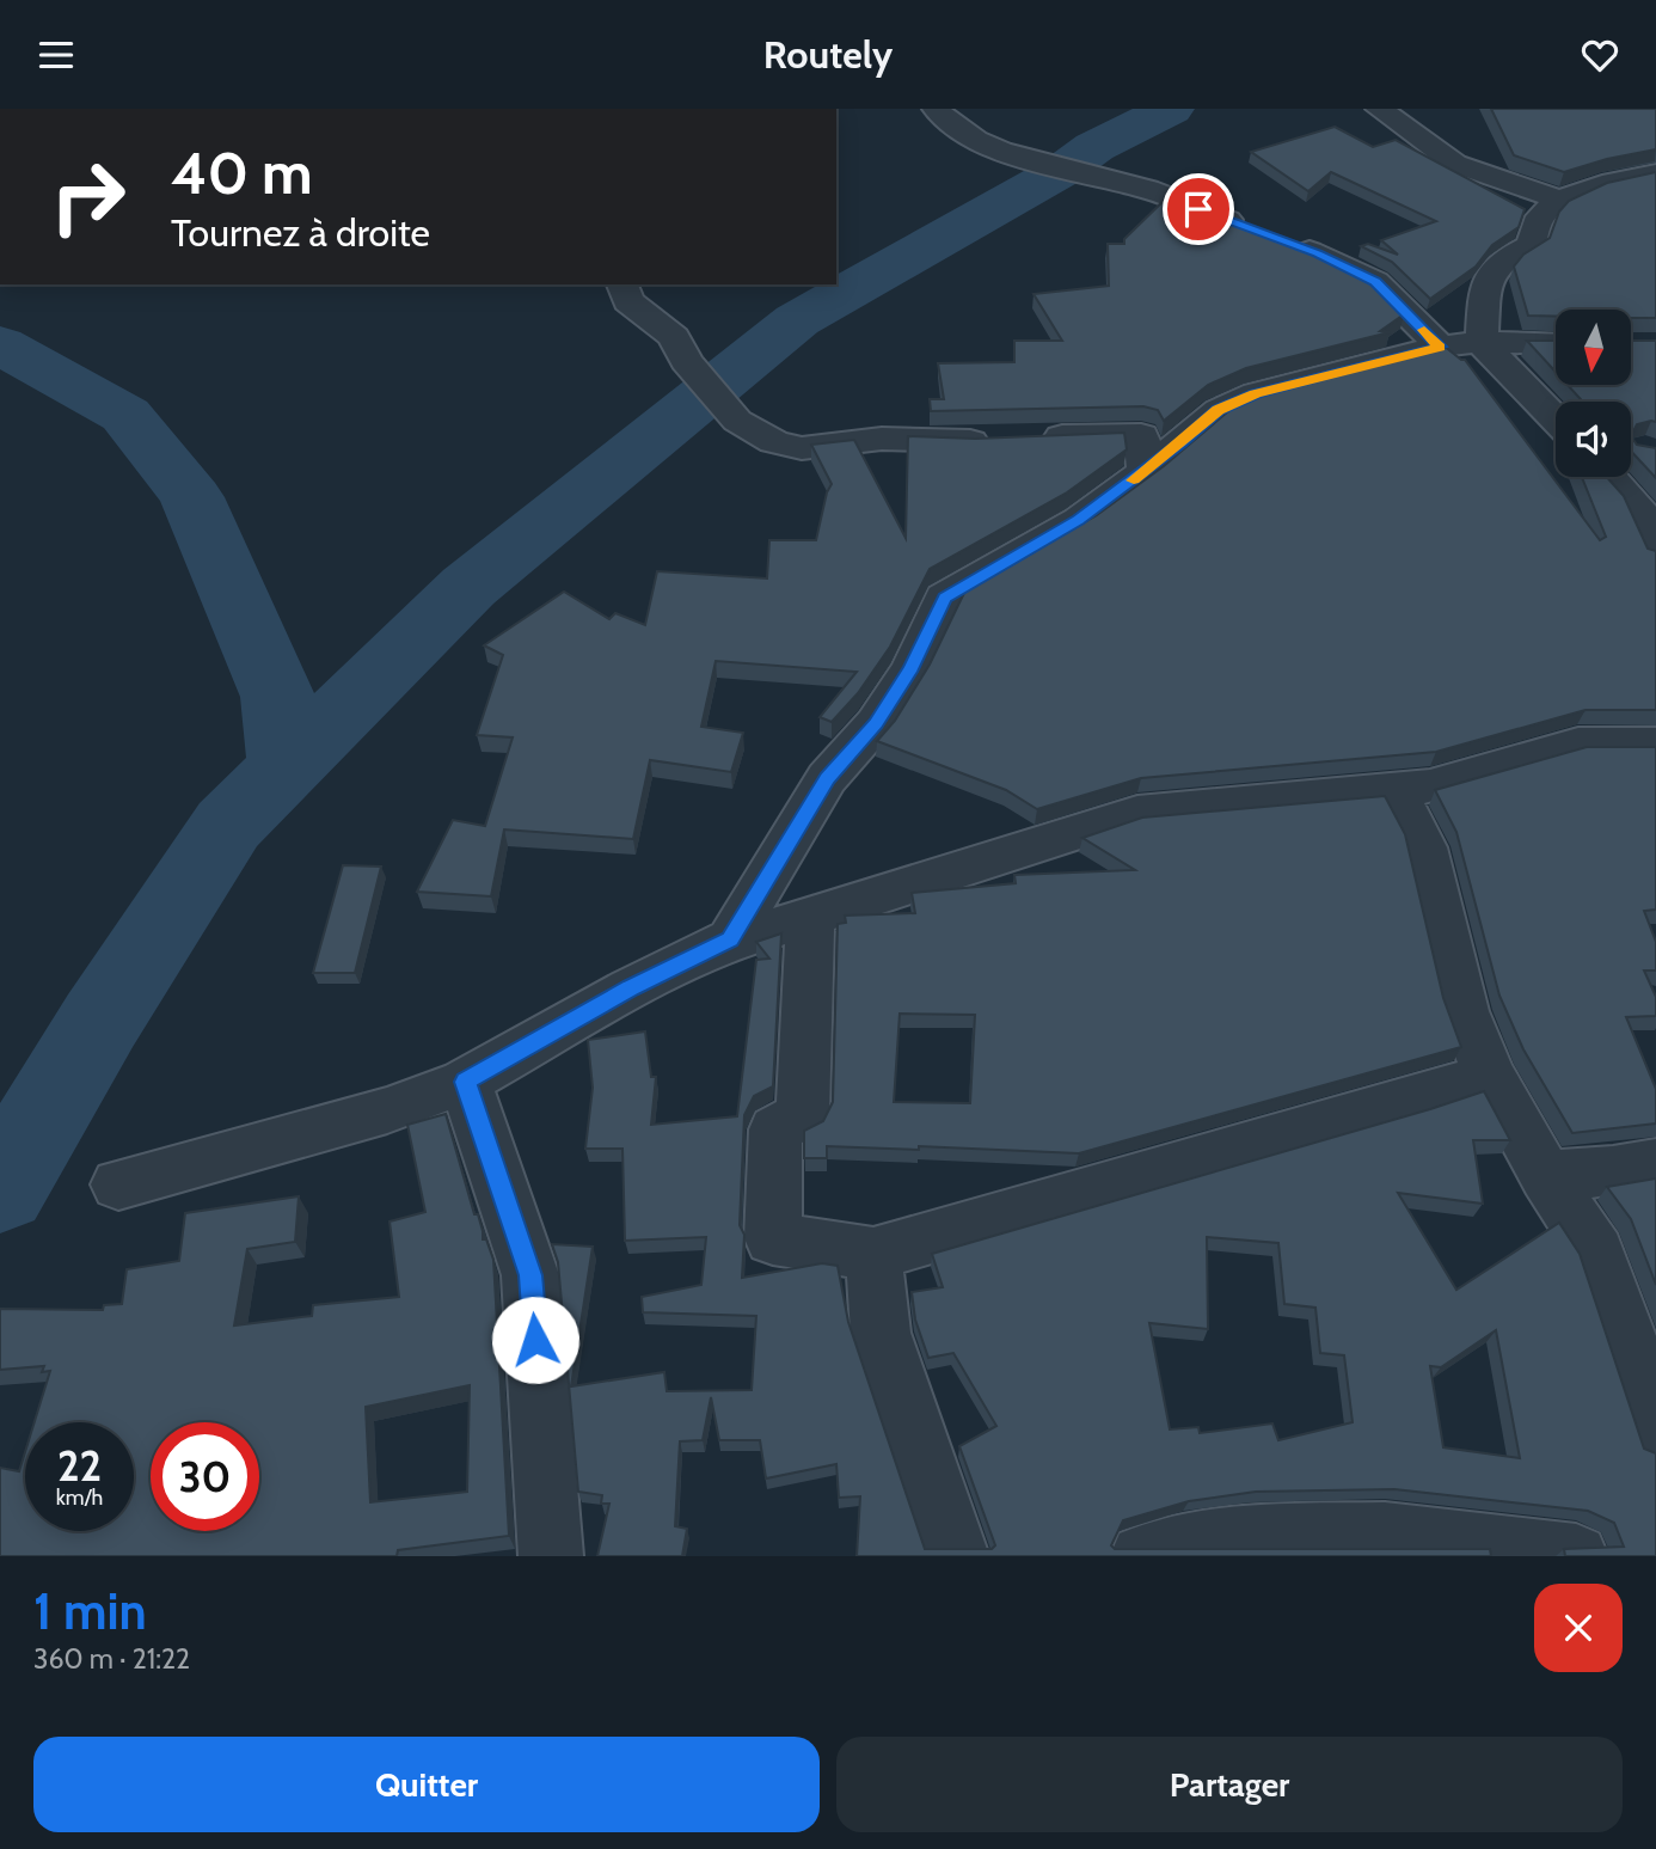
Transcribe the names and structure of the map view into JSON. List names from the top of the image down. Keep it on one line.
{"north":"bottom","page":{"header":"Routely","turn":["40 m","Tournez à droite"],"speed":"22 km/h","limit":"30","heading":["1 min","360 m · 21:22"],"buttons":["Quitter","Partager"]}}
